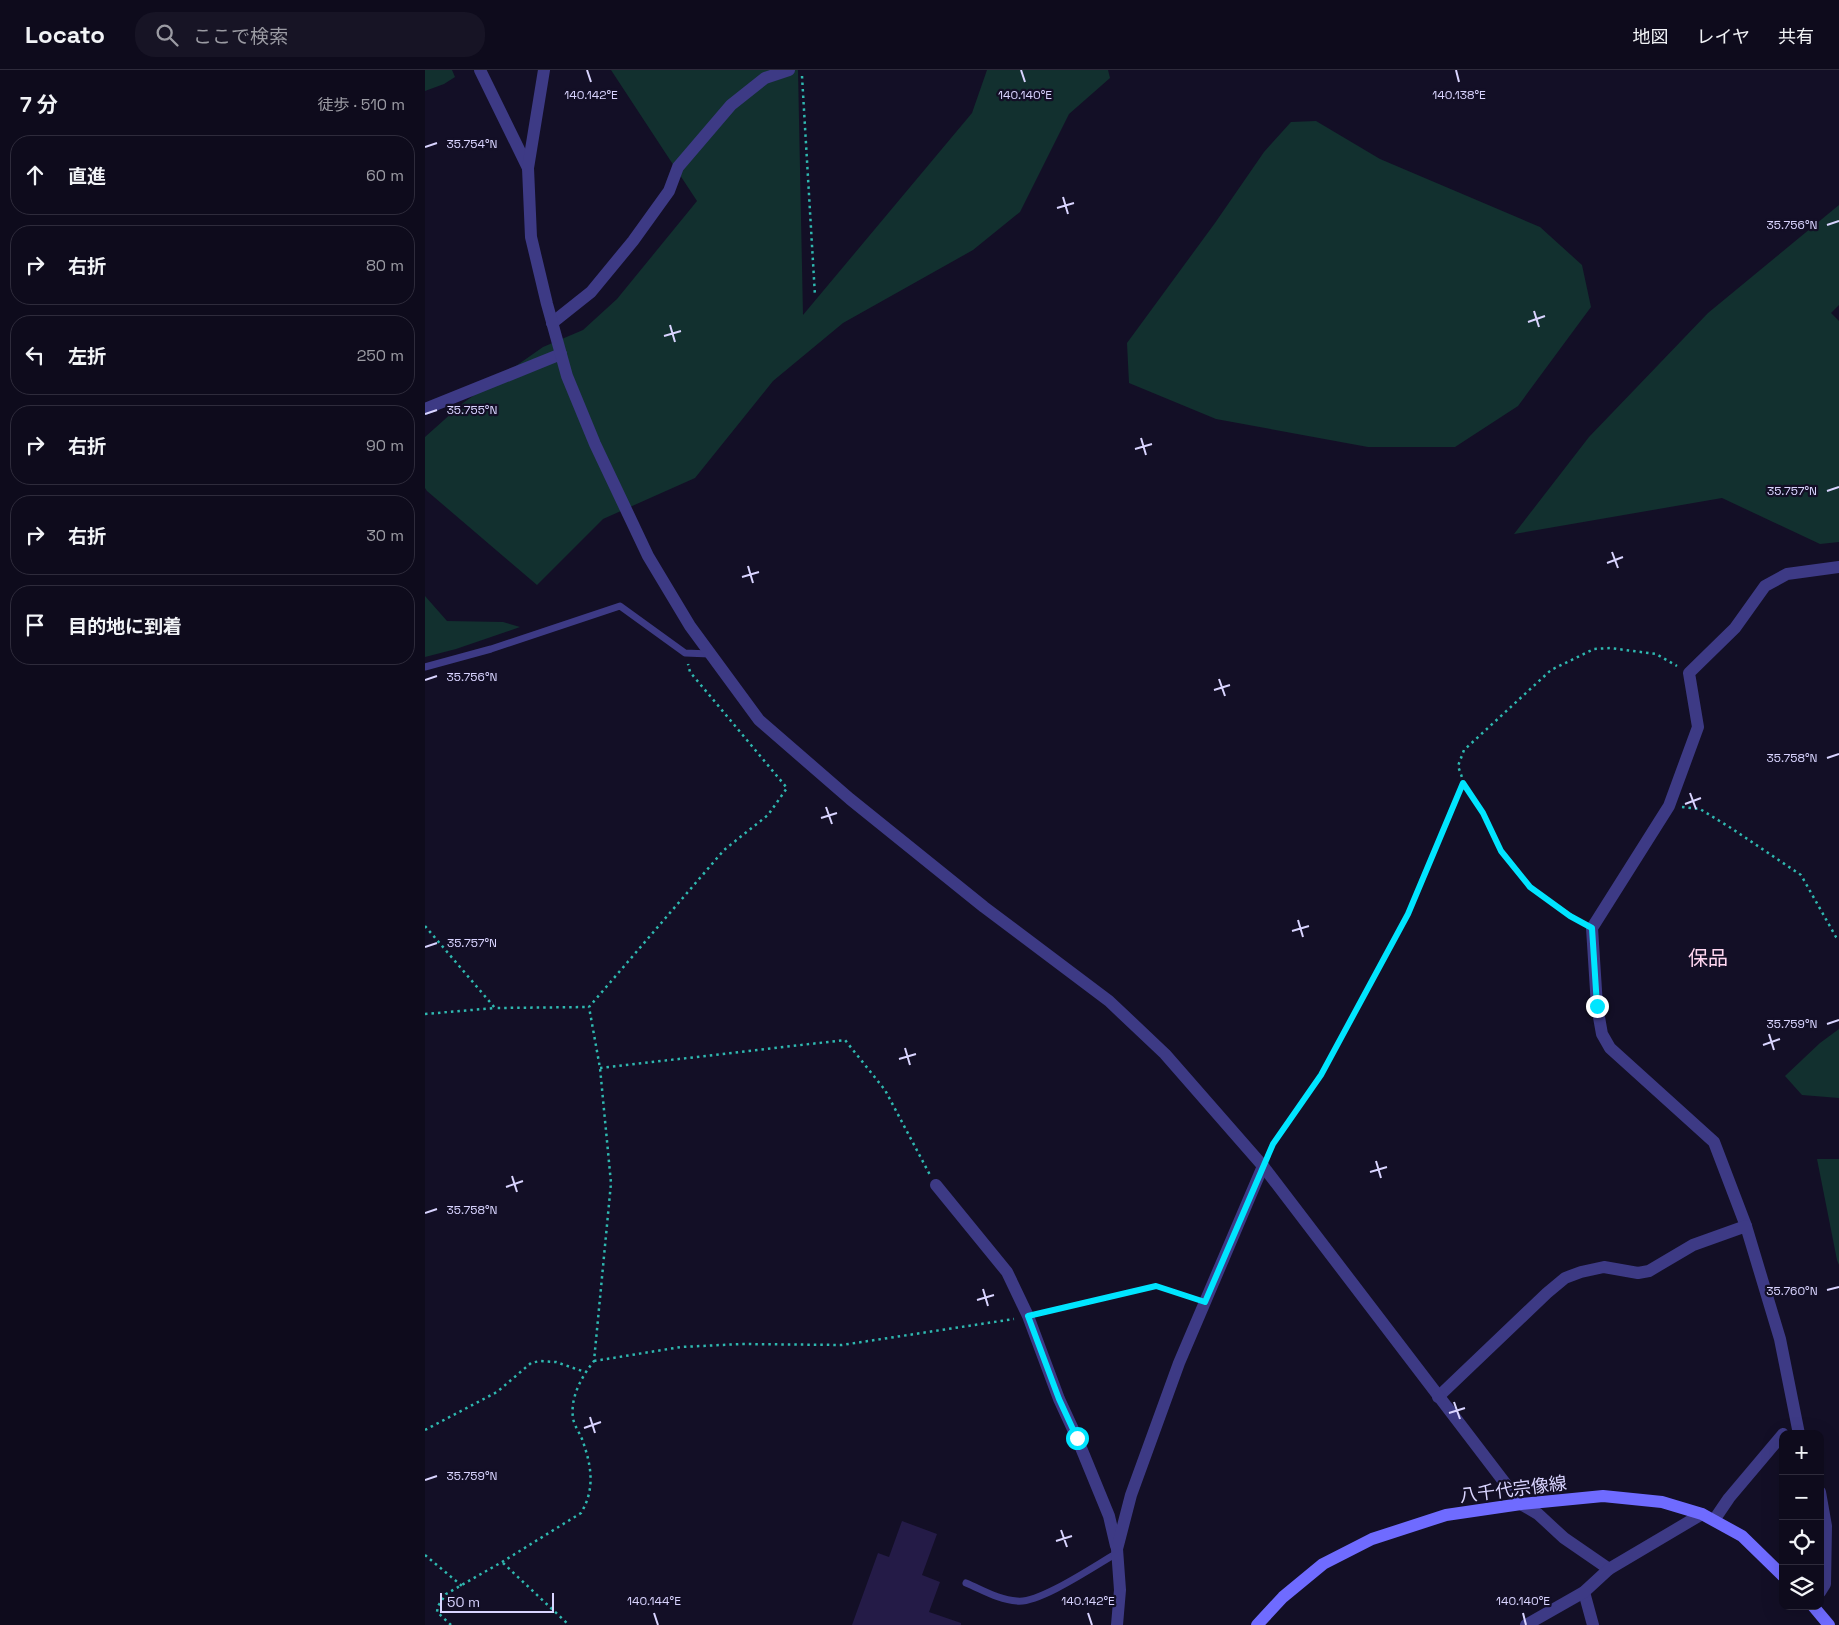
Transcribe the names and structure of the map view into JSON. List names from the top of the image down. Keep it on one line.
{"streets":{"main road":["八千代宗像線"]},"districts":["保品"],"scale_bar":"50 m","page":{"header":"Locato","search":"ここで検索","nav":["地図","レイヤ","共有"],"heading":["7 分","徒歩 · 510 m"],"list":[["直進","60 m"],["右折","80 m"],["左折","250 m"],["右折","90 m"],["右折","30 m"],"目的地に到着"],"map_buttons":["+","−"],"scale":"50 m"},"coordinates":["140.142°E","140.140°E","140.138°E","35.754°N","35.756°N","35.755°N","35.757°N","35.758°N","35.759°N","35.760°N","140.144°E"]}
